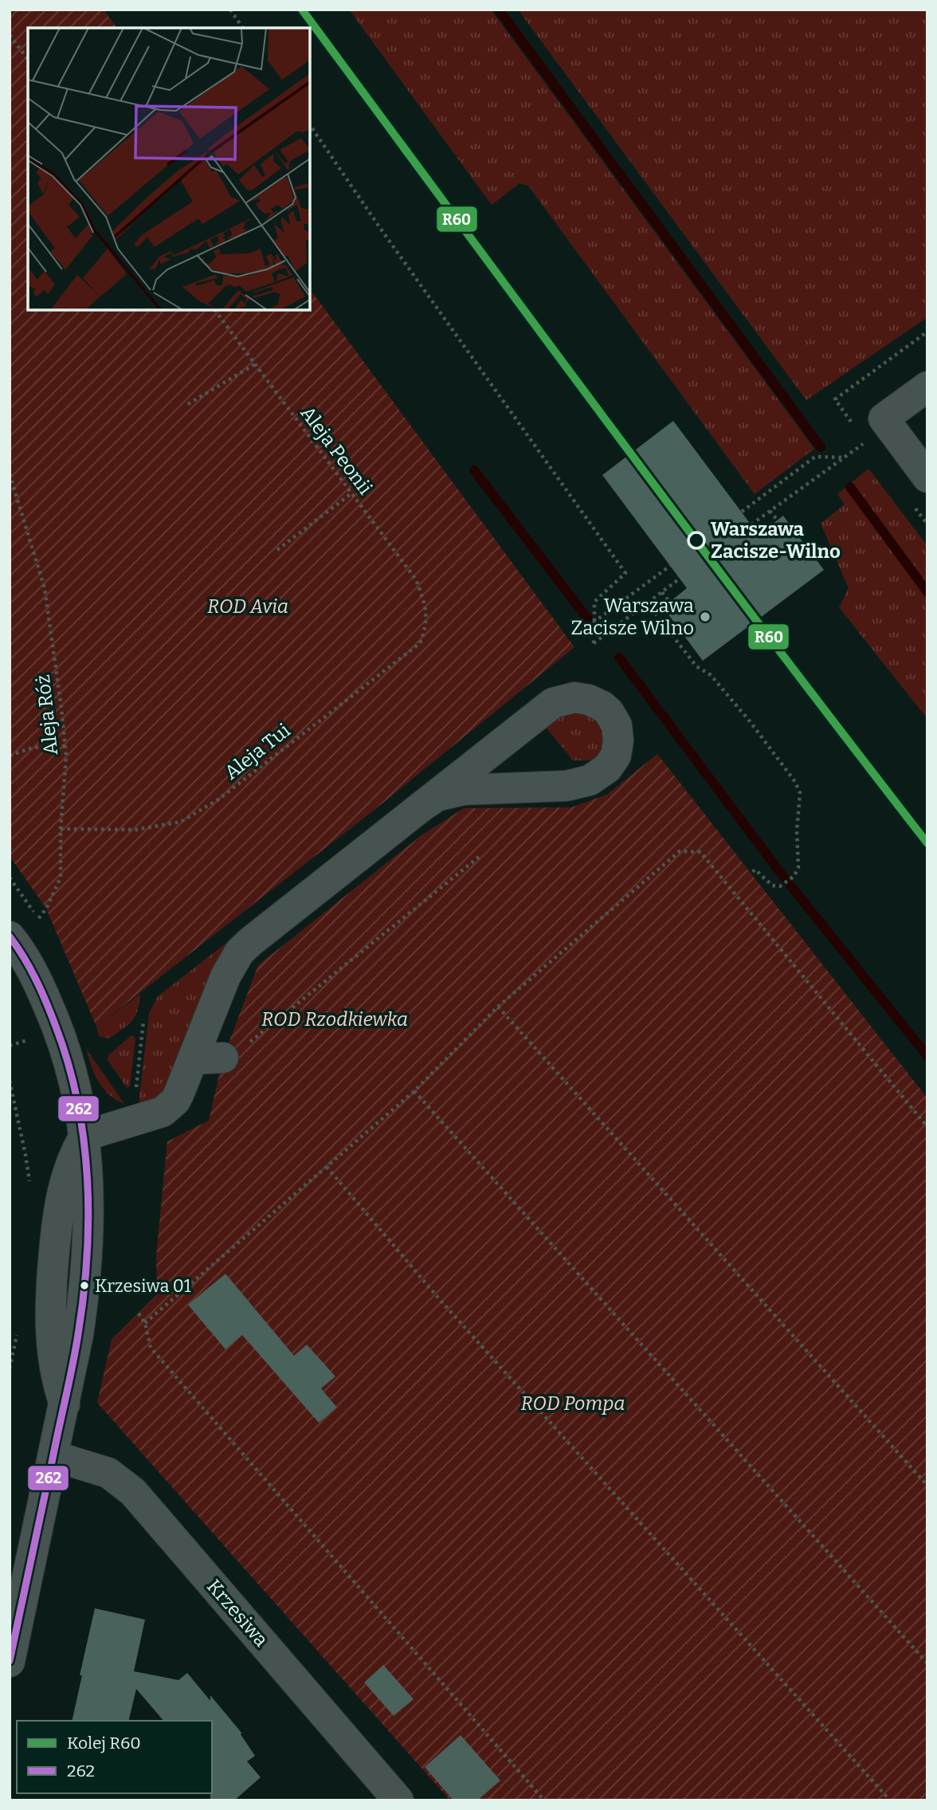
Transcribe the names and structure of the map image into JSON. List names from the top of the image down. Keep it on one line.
{"streets":{"street":["Krzesiwa"],"path":["Aleja Peonii","Aleja Róż","Aleja Tui"]},"crossings":[["Aleja Peonii","Aleja Tui"],["Aleja Róż","Aleja Tui"]],"parks":["ROD Avia","ROD Rzodkiewka","ROD Pompa"],"places":["Warszawa Zacisze-Wilno","Warszawa Zacisze Wilno","Krzesiwa 01"],"lines":["rail line R60","transit line 262"],"legend":["Kolej R60","262"]}
